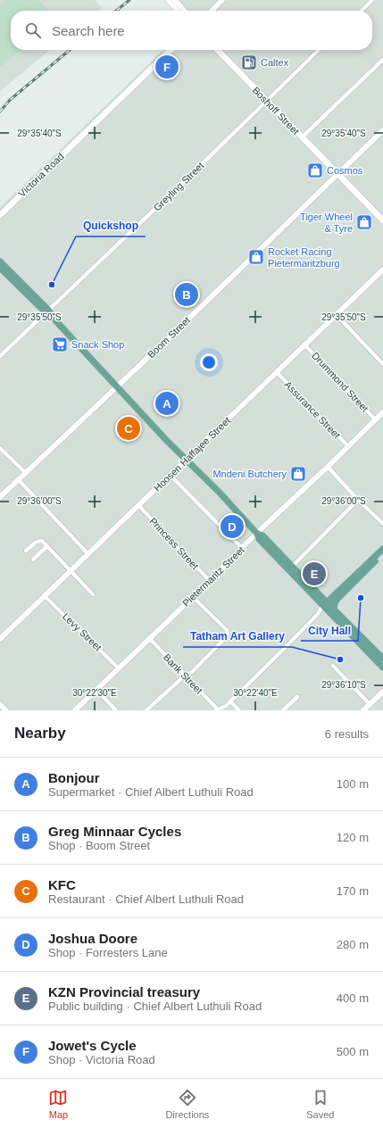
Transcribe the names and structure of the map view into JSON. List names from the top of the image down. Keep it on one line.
{"streets":{"main road":["Boshoff Street","Victoria Road"],"street":["Greyling Street","Boom Street","Drummond Street","Assurance Street","Hoosen Haffajee Street","Princess Street","Pietermaritz Street","Levy Street","Bank Street"]},"crossings":[["Boshoff Street","Greyling Street"],["Boshoff Street","Boom Street"],["Drummond Street","Hoosen Haffajee Street"],["Drummond Street","Pietermaritz Street"],["Assurance Street","Hoosen Haffajee Street"],["Assurance Street","Pietermaritz Street"],["Hoosen Haffajee Street","Princess Street"],["Hoosen Haffajee Street","Levy Street"],["Princess Street","Pietermaritz Street"],["Pietermaritz Street","Levy Street"],["Pietermaritz Street","Bank Street"]],"places":{"fuel station":["Caltex"],"shop":["Cosmos","Tiger Wheel & Tyre","Rocket Racing Pietermaritzburg","Mndeni Butchery"],"other":["Quickshop","City Hall","Tatham Art Gallery"],"supermarket":["Snack Shop"]},"page":{"search":"Search here","pins":["F","B","A","C","D","E"],"heading":["Nearby","6 results"],"list":[{"mark":"A","name":"Bonjour","note":"Supermarket · Chief Albert Luthuli Road","value":"100 m"},{"mark":"B","name":"Greg Minnaar Cycles","note":"Shop · Boom Street","value":"120 m"},{"mark":"C","name":"KFC","note":"Restaurant · Chief Albert Luthuli Road","value":"170 m"},{"mark":"D","name":"Joshua Doore","note":"Shop · Forresters Lane","value":"280 m"},{"mark":"E","name":"KZN Provincial treasury","note":"Public building · Chief Albert Luthuli Road","value":"400 m"},{"mark":"F","name":"Jowet's Cycle","note":"Shop · Victoria Road","value":"500 m"}],"nav":["Map","Directions","Saved"]},"coordinates":["29°35'40\"S","29°35'50\"S","29°36'00\"S","29°36'10\"S","30°22'30\"E","30°22'40\"E"]}
